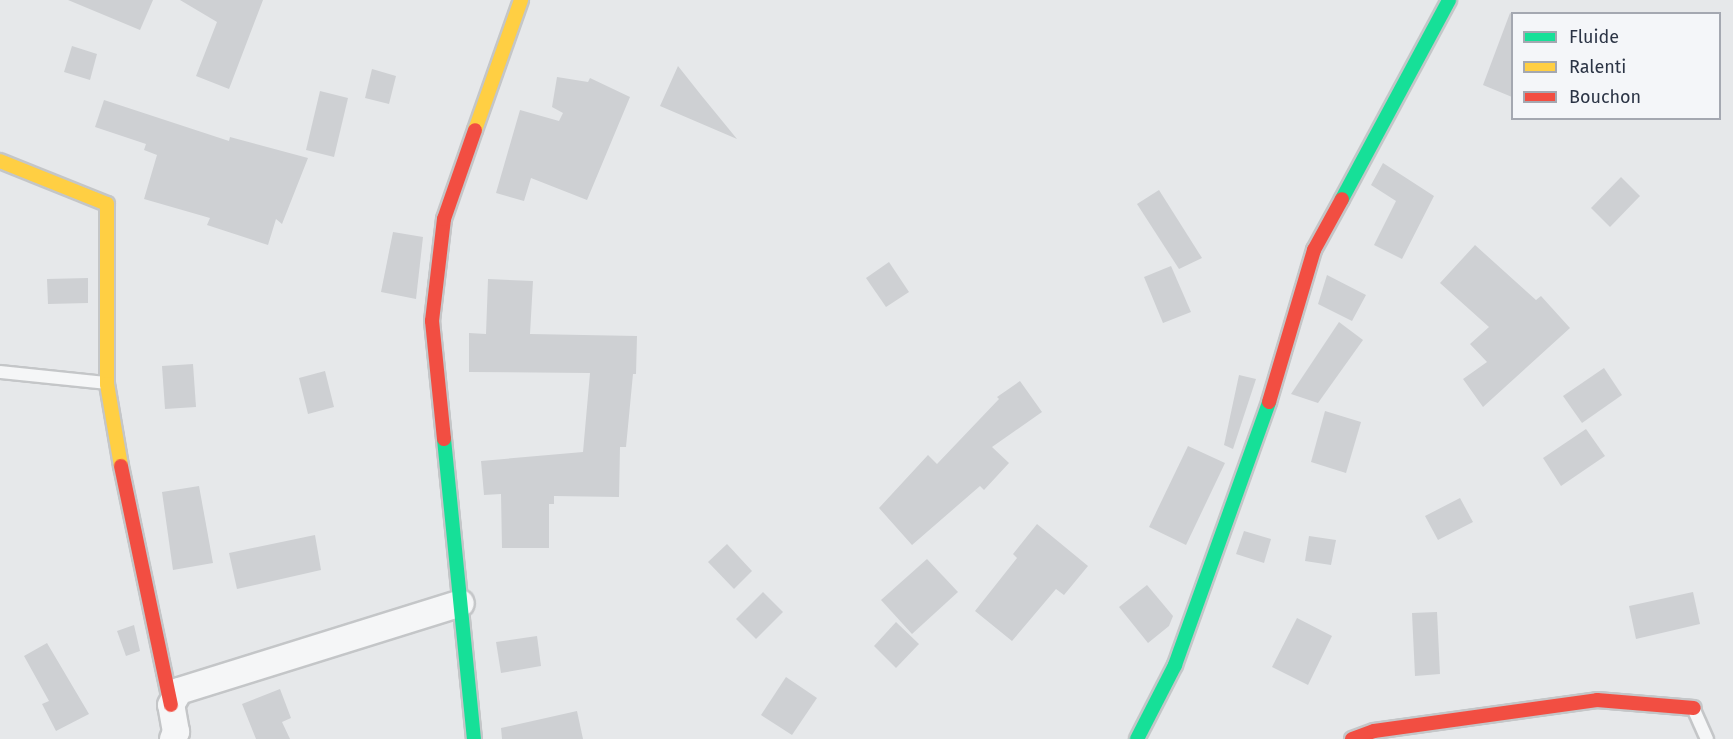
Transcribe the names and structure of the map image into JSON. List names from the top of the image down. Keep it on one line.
{"legend":["Fluide","Ralenti","Bouchon"]}
